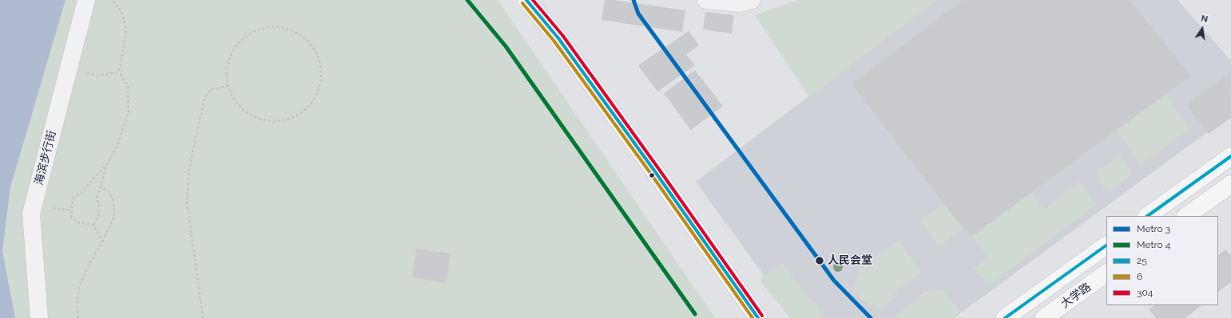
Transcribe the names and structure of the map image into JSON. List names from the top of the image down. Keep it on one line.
{"streets":{"main road":["大学路"],"street":["海滨步行街"]},"places":["人民会堂"],"lines":["metro line 3","metro line 4","transit line 25","transit line 304","transit line 6"],"legend":["Metro 3","Metro 4","25","6","304"],"north":"top"}
